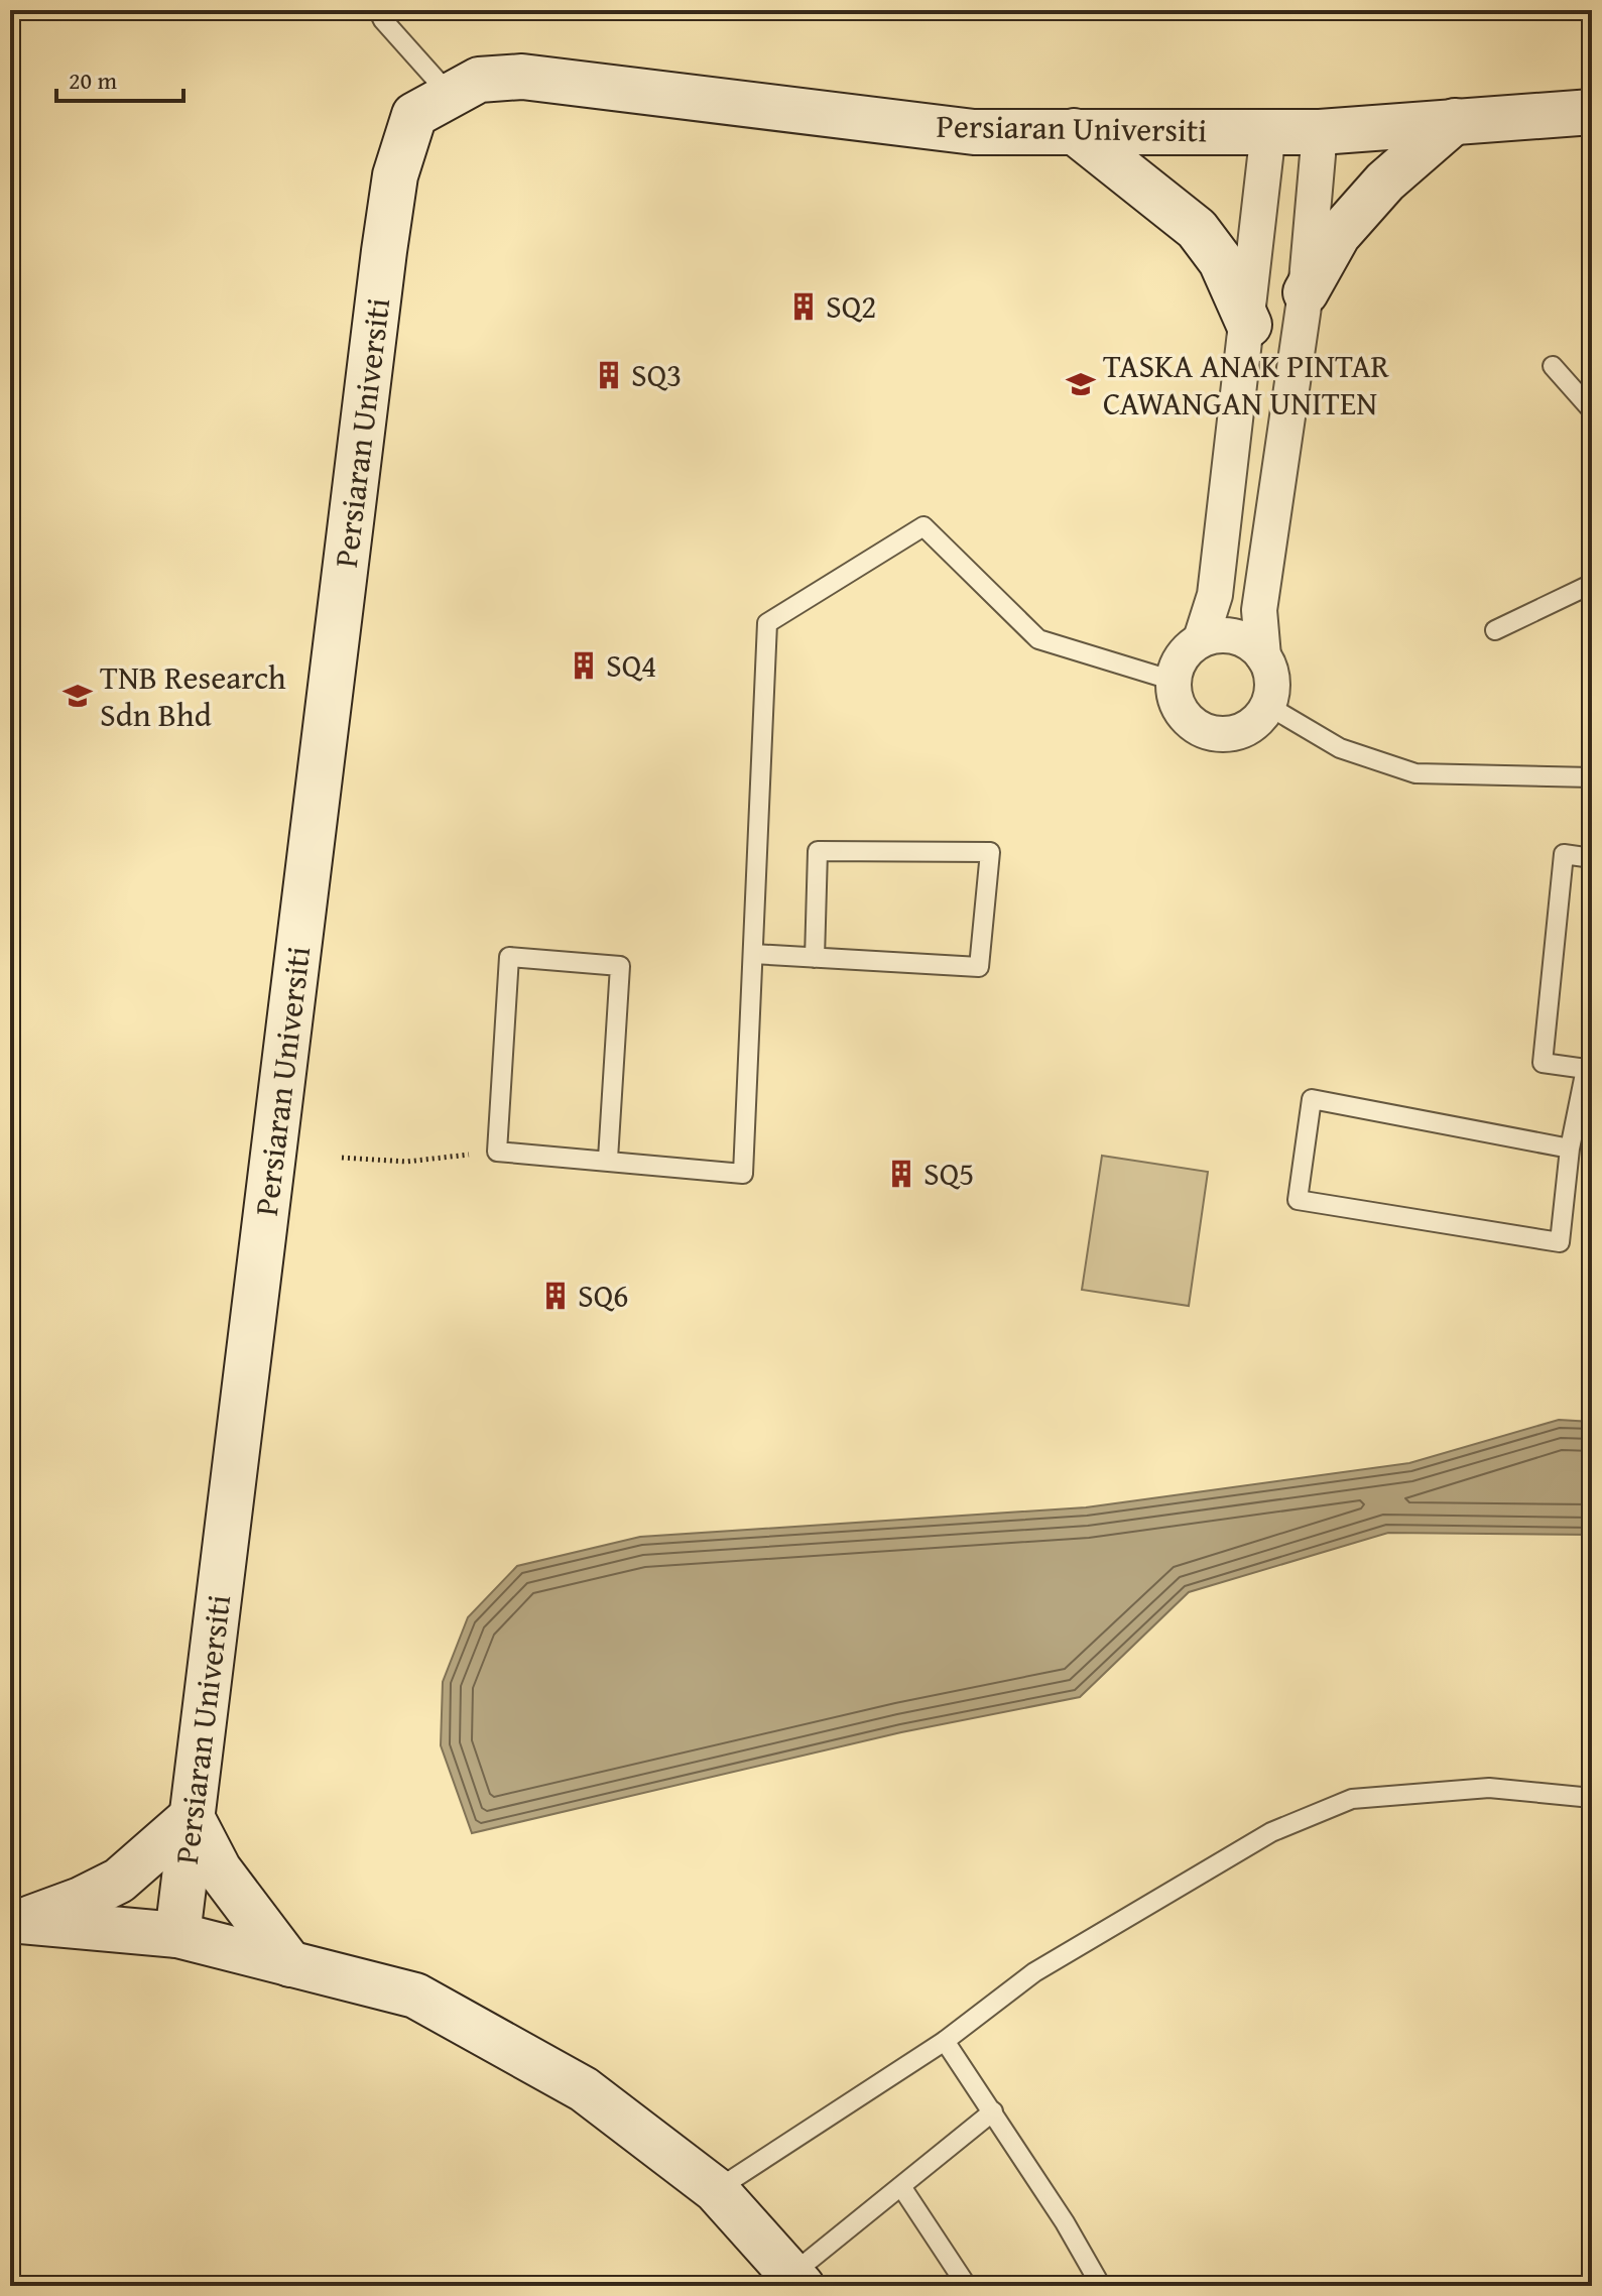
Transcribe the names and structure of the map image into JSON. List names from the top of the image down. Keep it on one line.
{"streets":{"street":["Persiaran Universiti"]},"places":{"building":["SQ2","SQ3","SQ4","SQ5","SQ6"],"school or university":["TASKA ANAK PINTAR CAWANGAN UNITEN","TNB Research Sdn Bhd"]},"scale_bar":"20 m"}
